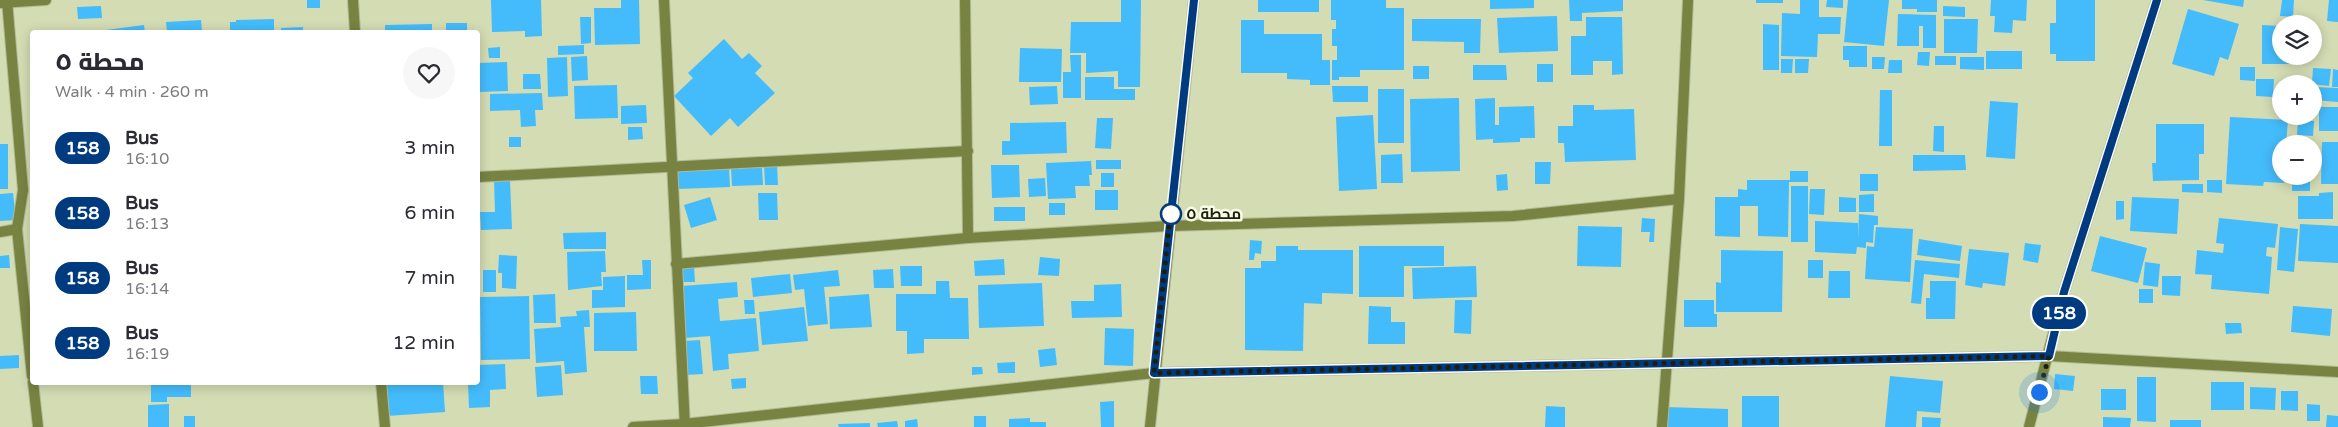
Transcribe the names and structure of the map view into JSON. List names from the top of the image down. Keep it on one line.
{"places":["محطة ٥"],"lines":["bus line 158"],"page":{"on_map":"158","map_buttons":["+","−"],"heading":["محطة ٥","Walk · 4 min · 260 m"],"list":[{"mark":"158","name":"Bus","note":"16:10","value":"3 min"},{"mark":"158","name":"Bus","note":"16:13","value":"6 min"},{"mark":"158","name":"Bus","note":"16:14","value":"7 min"},{"mark":"158","name":"Bus","note":"16:19","value":"12 min"}]}}
